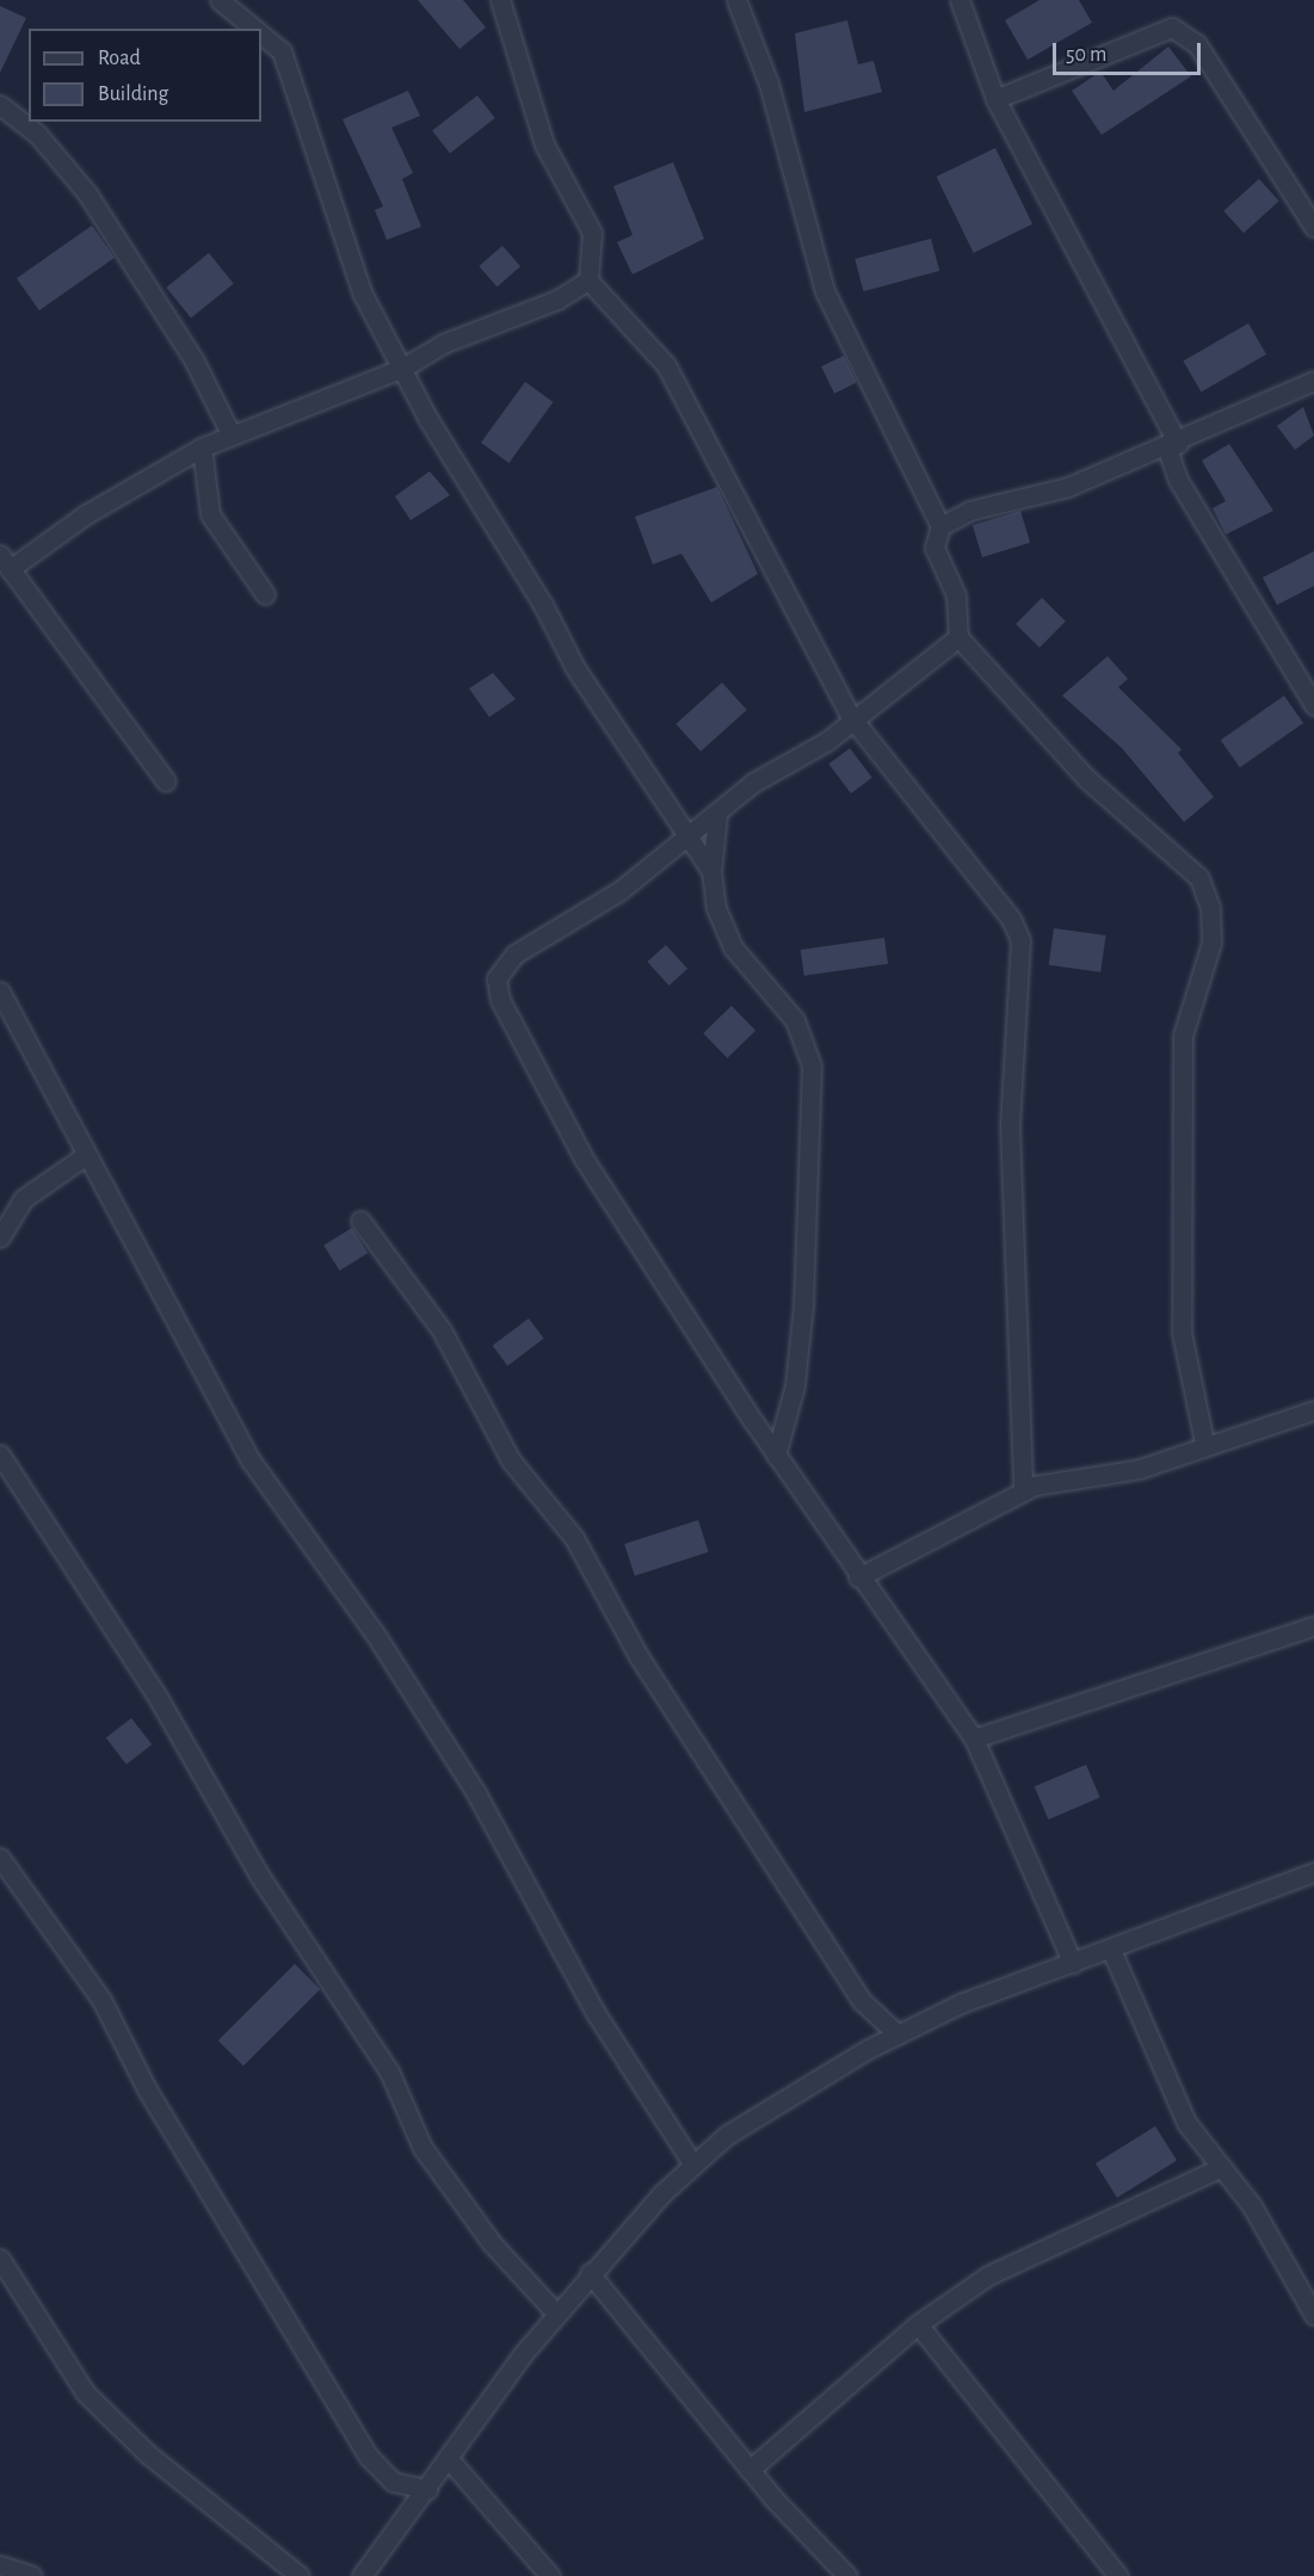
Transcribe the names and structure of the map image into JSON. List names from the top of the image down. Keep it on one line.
{"legend":["Road","Building"],"scale_bar":"50 m"}
